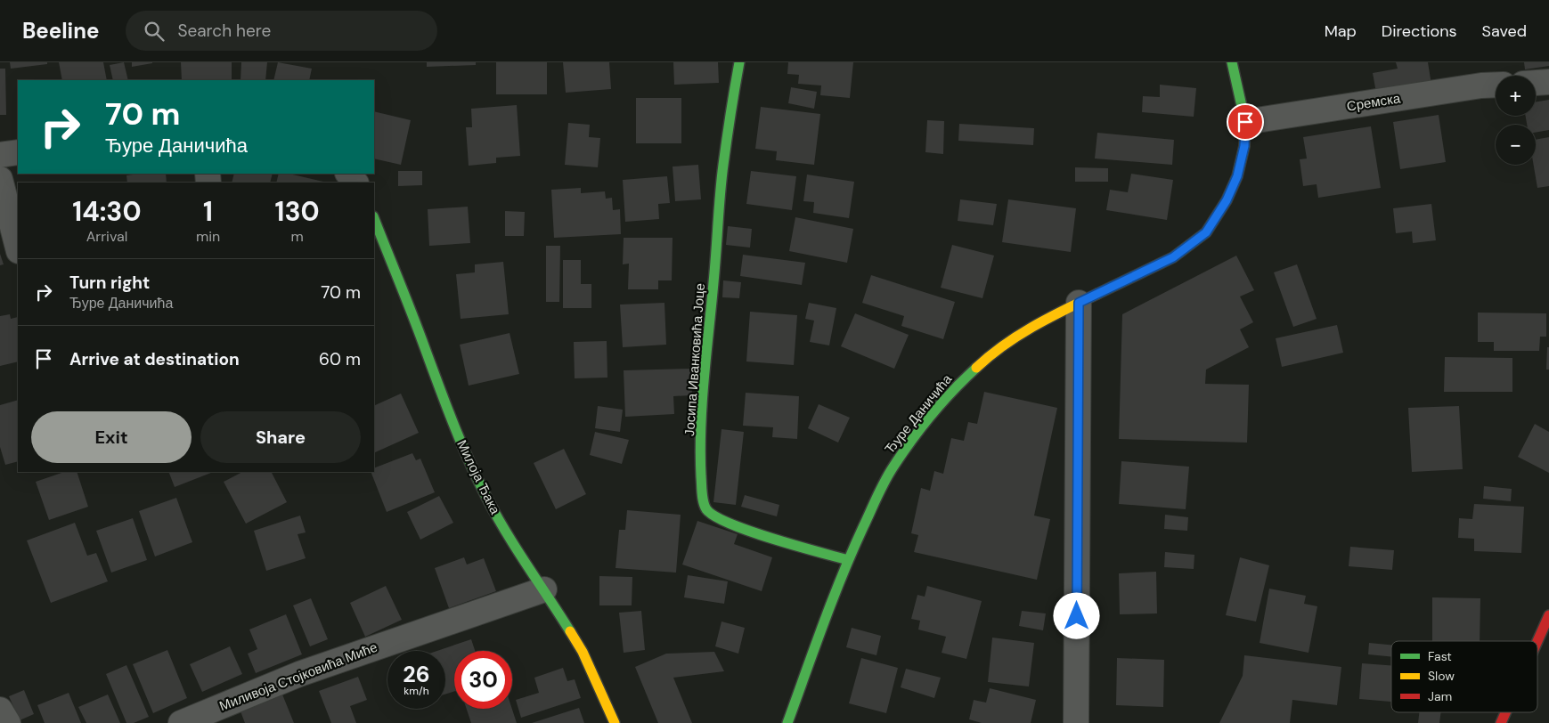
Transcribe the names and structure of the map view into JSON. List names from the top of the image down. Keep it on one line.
{"streets":{"street":["Сремска","Јосипа Иванковића Јоце","Ђуре Даничића","Милоја Ђака","Миливоја Стојковића Миће"]},"crossings":[["Сремска","Ђуре Даничића"],["Јосипа Иванковића Јоце","Ђуре Даничића"],["Милоја Ђака","Миливоја Стојковића Миће"]],"legend":["Fast","Slow","Jam"],"page":{"header":"Beeline","search":"Search here","nav":["Map","Directions","Saved"],"map_buttons":["+","−"],"turn":["70 m","Ђуре Даничића"],"eta":["14:30","Arrival","1","min","130","m"],"list":[{"name":"Turn right","note":"Ђуре Даничића","value":"70 m"},{"name":"Arrive at destination","value":"60 m"}],"buttons":["Exit","Share"],"speed":"26 km/h","limit":"30"}}
